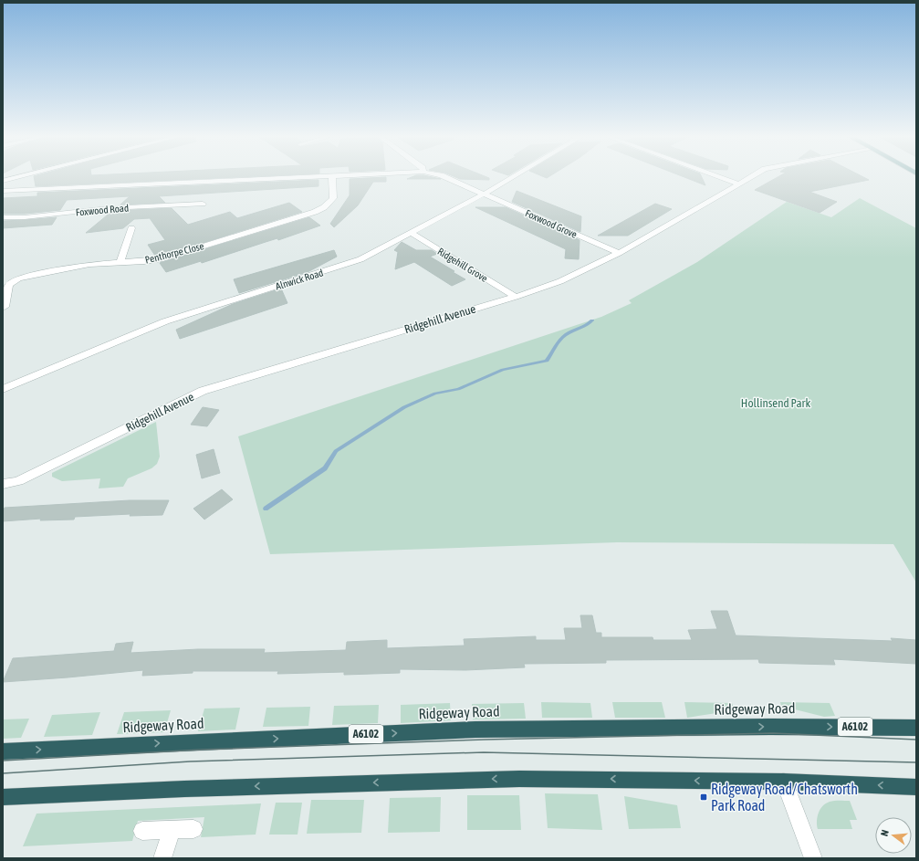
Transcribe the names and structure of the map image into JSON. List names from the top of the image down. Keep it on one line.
{"streets":{"highway":["Ridgeway Road","A6102"],"street":["Foxwood Road","Foxwood Grove","Penthorpe Close","Ridgehill Grove","Alnwick Road","Ridgehill Avenue"]},"crossings":[["Foxwood Grove","Alnwick Road"],["Foxwood Grove","Ridgehill Avenue"],["Ridgehill Grove","Alnwick Road"],["Ridgehill Grove","Ridgehill Avenue"]],"parks":["Hollinsend Park"],"places":{"transit":["Ridgeway Road/Chatsworth Park Road"]},"north":"left"}
